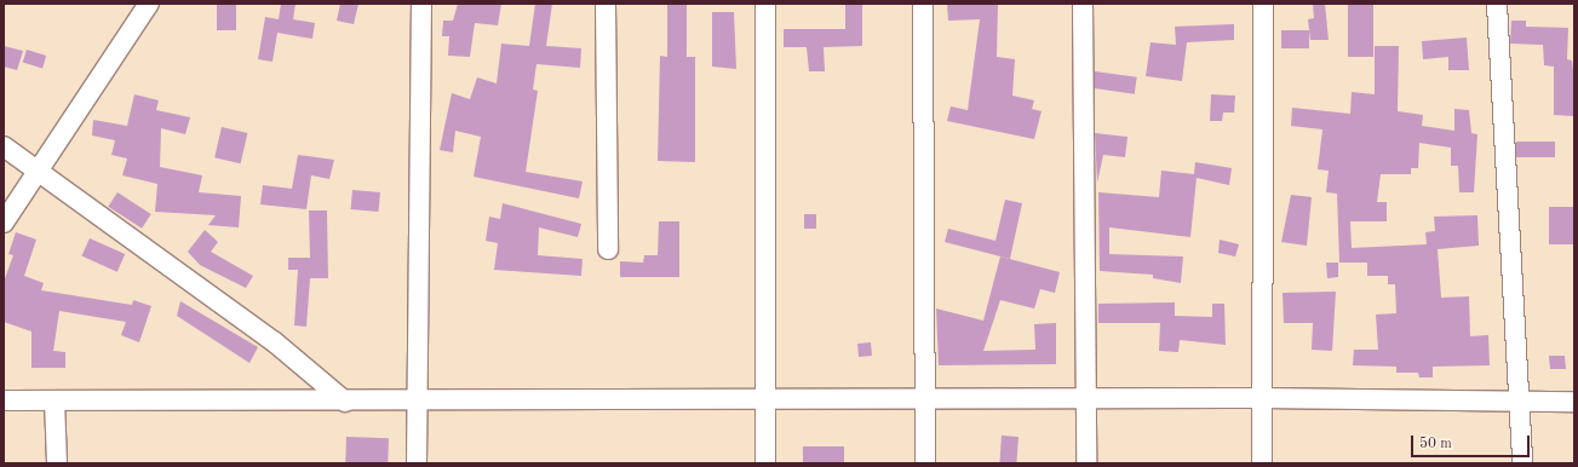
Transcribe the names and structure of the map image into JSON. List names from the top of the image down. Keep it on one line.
{"scale_bar":"50 m"}
